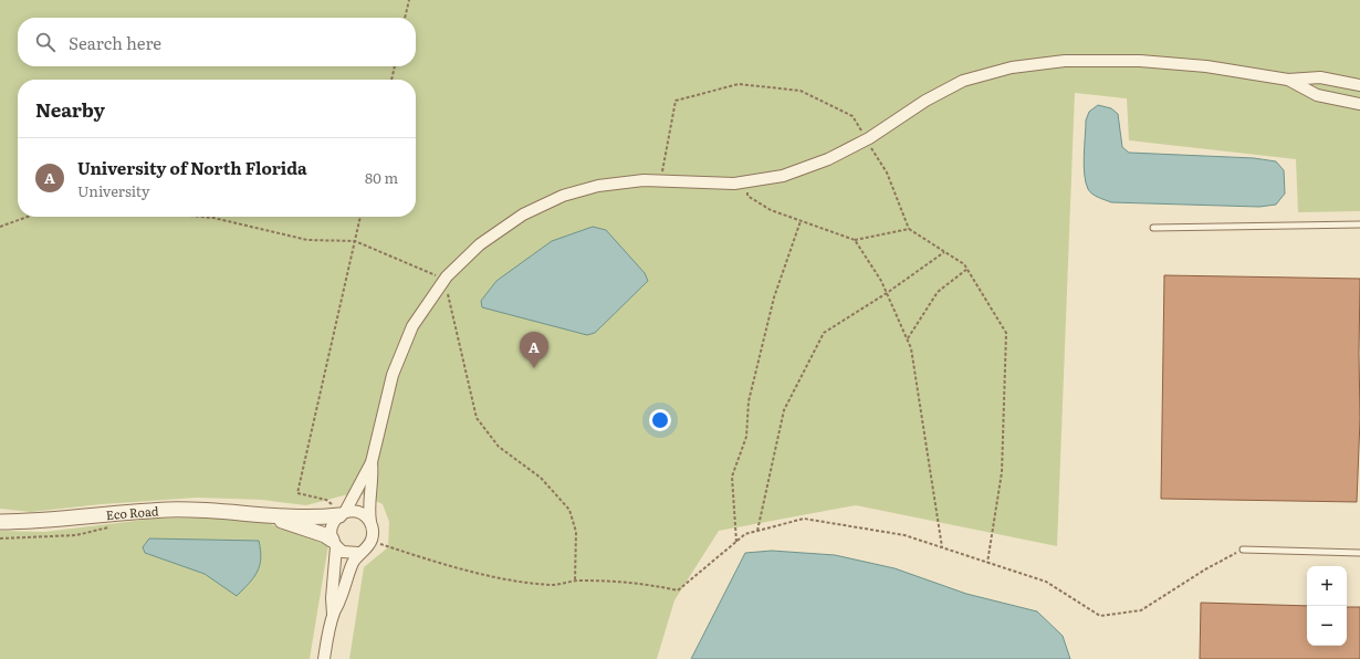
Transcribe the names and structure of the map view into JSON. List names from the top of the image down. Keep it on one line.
{"streets":{"street":["Eco Road"]},"page":{"search":"Search here","heading":"Nearby","list":[{"mark":"A","name":"University of North Florida","note":"University","value":"80 m"}],"pins":"A","map_buttons":["+","−"]}}
